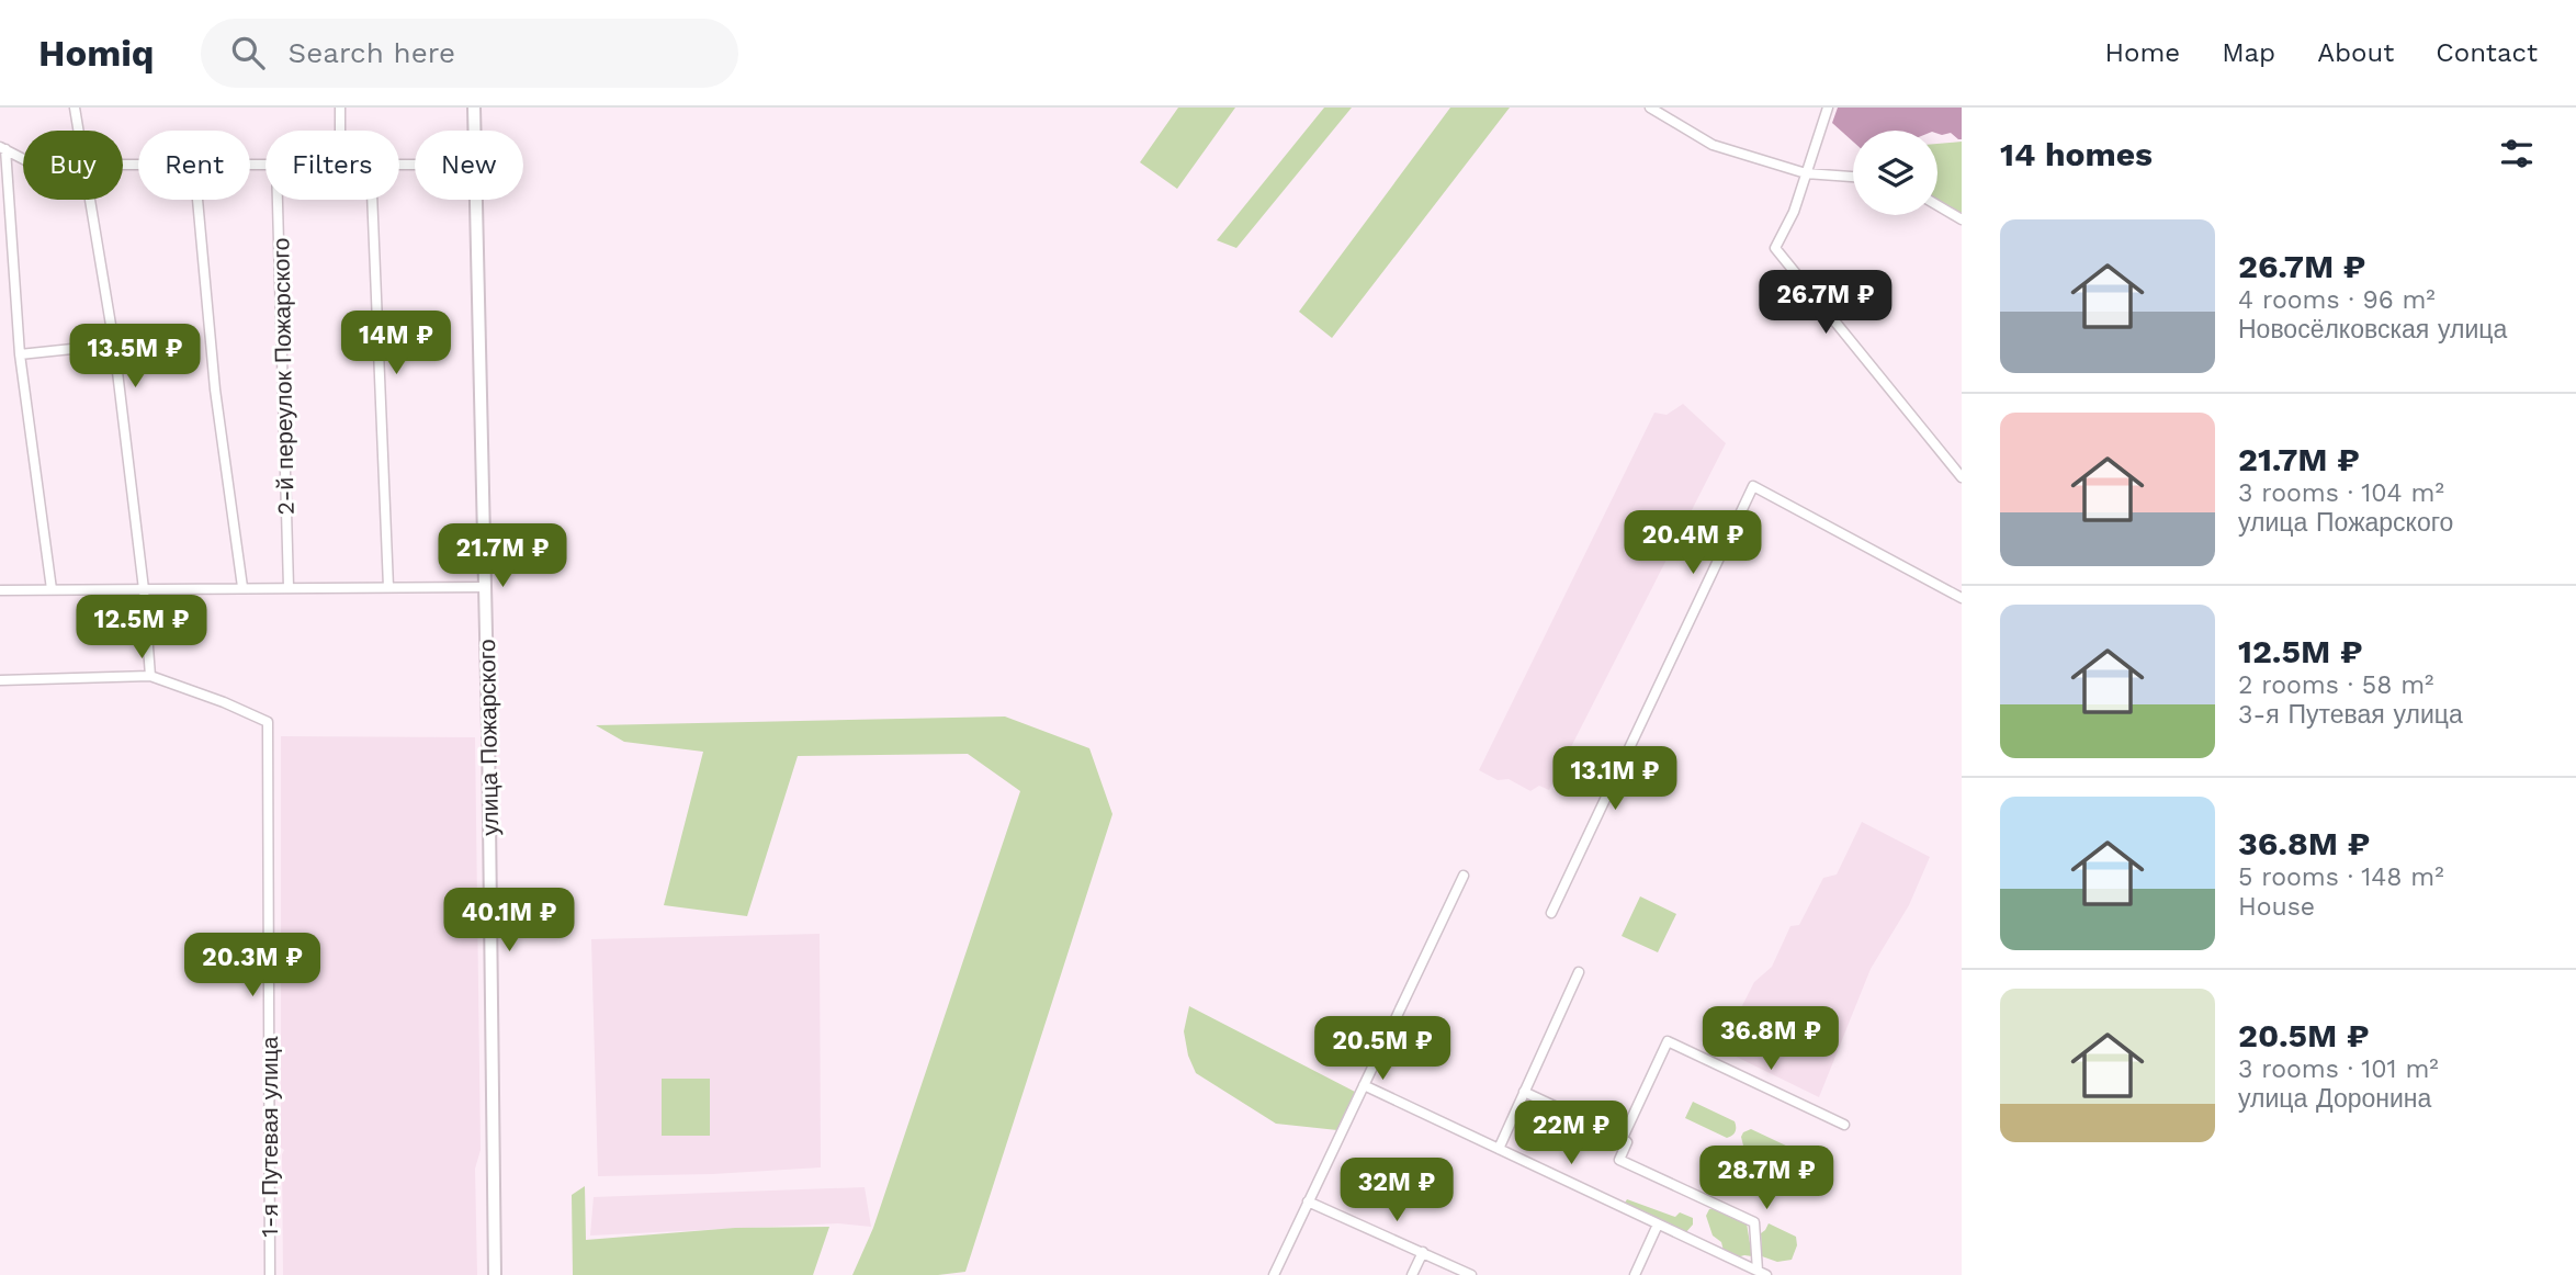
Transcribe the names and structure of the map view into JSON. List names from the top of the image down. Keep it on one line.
{"streets":{"street":["2-й переулок Пожарского","улица Пожарского","1-я Путевая улица"]},"page":{"header":"Homiq","search":"Search here","nav":["Home","Map","About","Contact"],"heading":"14 homes","chip":["Buy","Rent","Filters","New"],"list":[{"name":"26.7M ₽","note":"4 rooms · 96 m² · Новосёлковская улица"},{"name":"21.7M ₽","note":"3 rooms · 104 m² · улица Пожарского"},{"name":"12.5M ₽","note":"2 rooms · 58 m² · 3-я Путевая улица"},{"name":"36.8M ₽","note":"5 rooms · 148 m² · House"},{"name":"20.5M ₽","note":"3 rooms · 101 m² · улица Доронина"}],"price":["26.7M ₽","14M ₽","13.5M ₽","20.4M ₽","21.7M ₽","12.5M ₽","13.1M ₽","40.1M ₽","20.3M ₽","36.8M ₽","20.5M ₽","22M ₽","28.7M ₽","32M ₽"]}}
